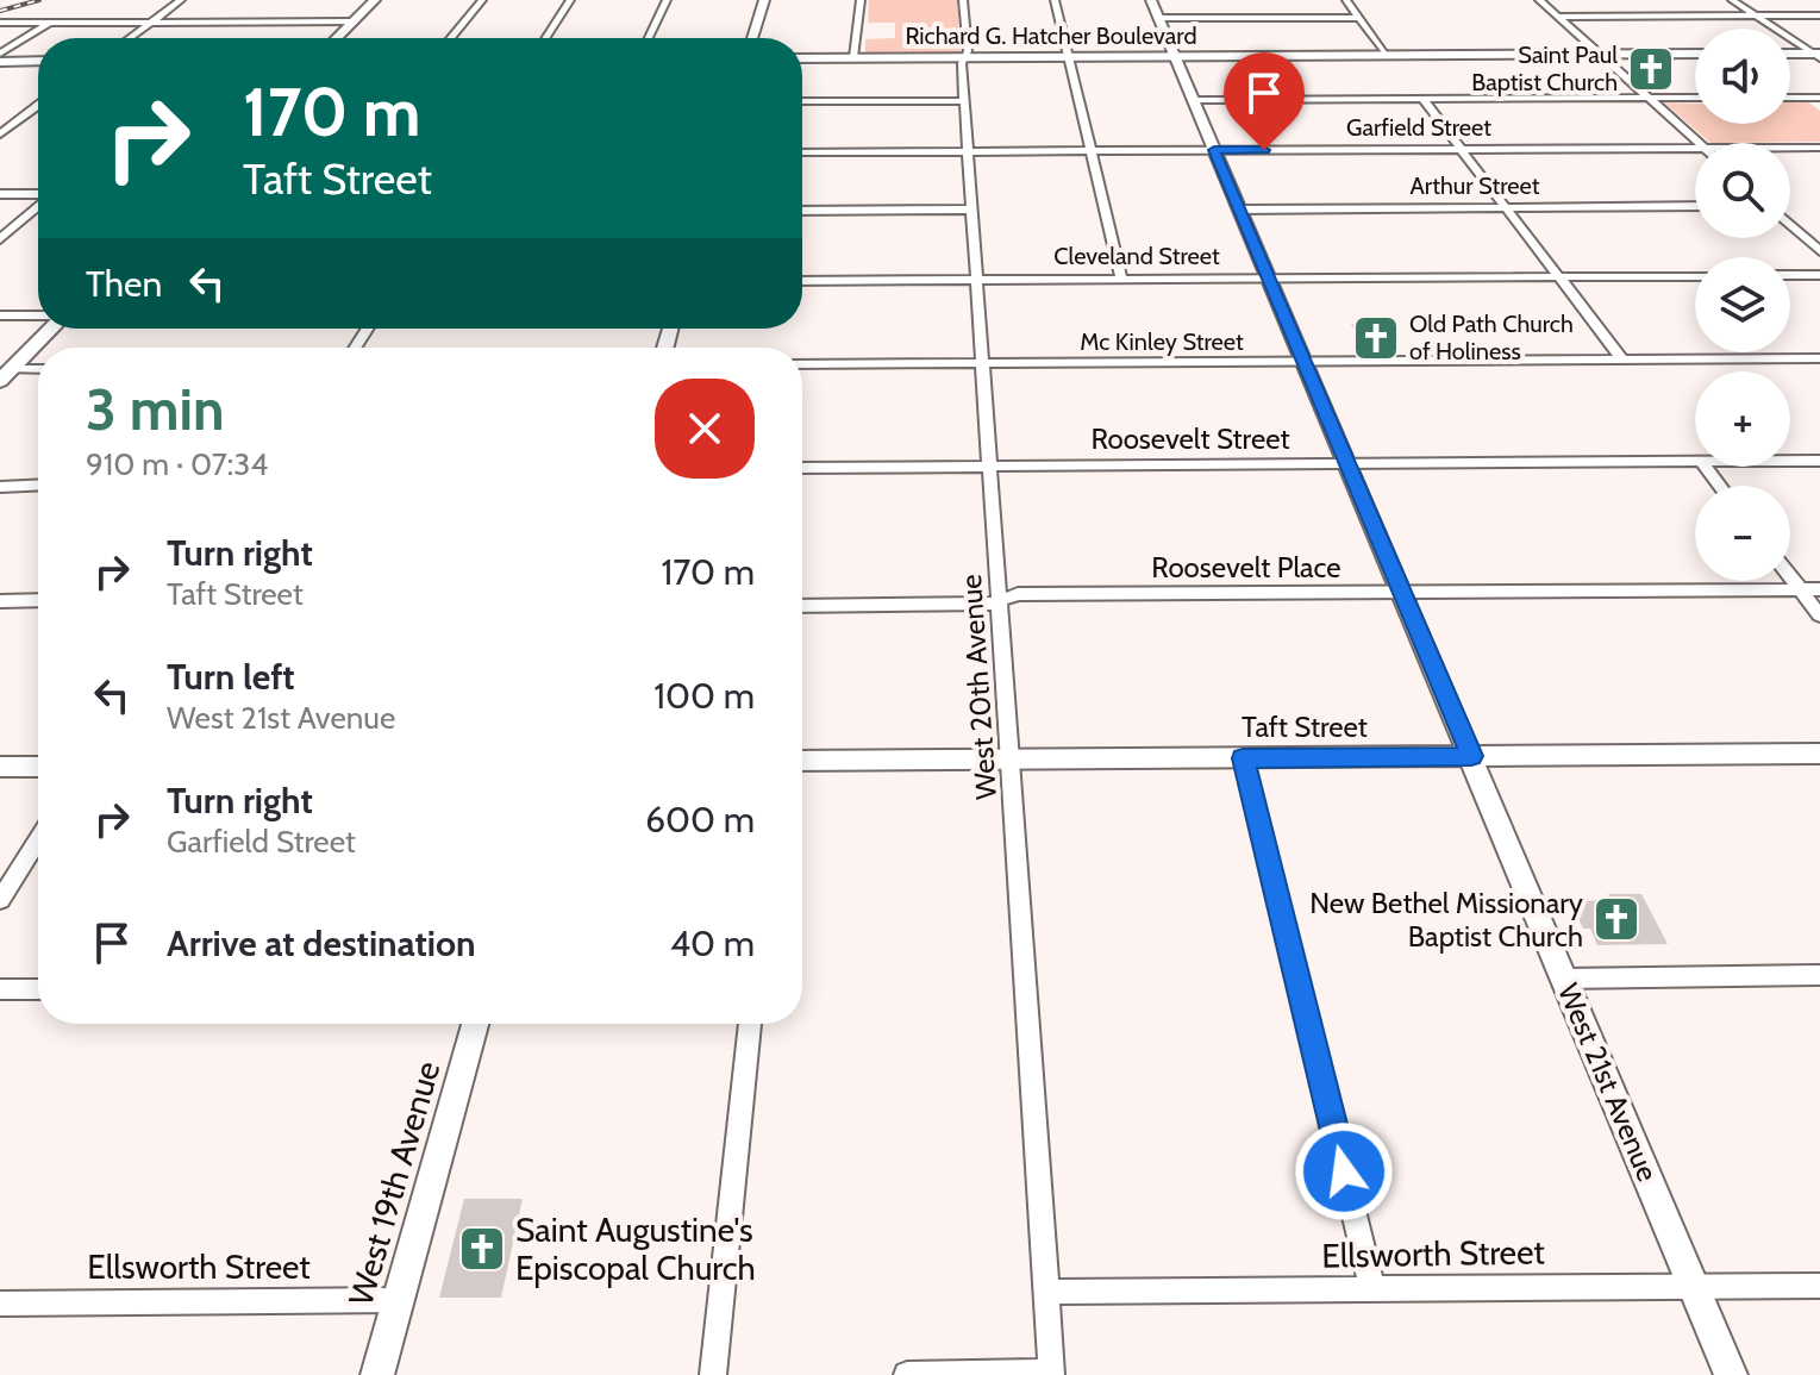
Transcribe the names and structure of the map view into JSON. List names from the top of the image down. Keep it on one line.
{"streets":{"main road":["Richard G. Hatcher Boulevard"],"street":["Garfield Street","Arthur Street","Cleveland Street","Mc Kinley Street","Roosevelt Street","Roosevelt Place","West 20th Avenue","Taft Street","West 21st Avenue","West 19th Avenue","Ellsworth Street"]},"crossings":[["Richard G. Hatcher Boulevard","West 20th Avenue"],["Richard G. Hatcher Boulevard","West 21st Avenue"],["Garfield Street","West 20th Avenue"],["Garfield Street","West 21st Avenue"],["Arthur Street","West 21st Avenue"],["Cleveland Street","West 20th Avenue"],["Cleveland Street","West 21st Avenue"],["Mc Kinley Street","West 20th Avenue"],["Mc Kinley Street","West 21st Avenue"],["Roosevelt Street","West 20th Avenue"],["Roosevelt Street","West 21st Avenue"],["Roosevelt Place","West 20th Avenue"],["Roosevelt Place","West 21st Avenue"],["West 20th Avenue","Taft Street"],["West 20th Avenue","Ellsworth Street"],["Taft Street","West 21st Avenue"],["West 21st Avenue","Ellsworth Street"],["West 19th Avenue","Ellsworth Street"]],"places":{"church":["Saint Paul Baptist Church","Old Path Church of Holiness","New Bethel Missionary Baptist Church","Saint Augustine's Episcopal Church"]},"page":{"map_buttons":["+","−"],"turn":["170 m","Taft Street"],"then":"Then","heading":["3 min","910 m · 07:34"],"list":[{"name":"Turn right","note":"Taft Street","value":"170 m"},{"name":"Turn left","note":"West 21st Avenue","value":"100 m"},{"name":"Turn right","note":"Garfield Street","value":"600 m"},{"name":"Arrive at destination","value":"40 m"}]}}
